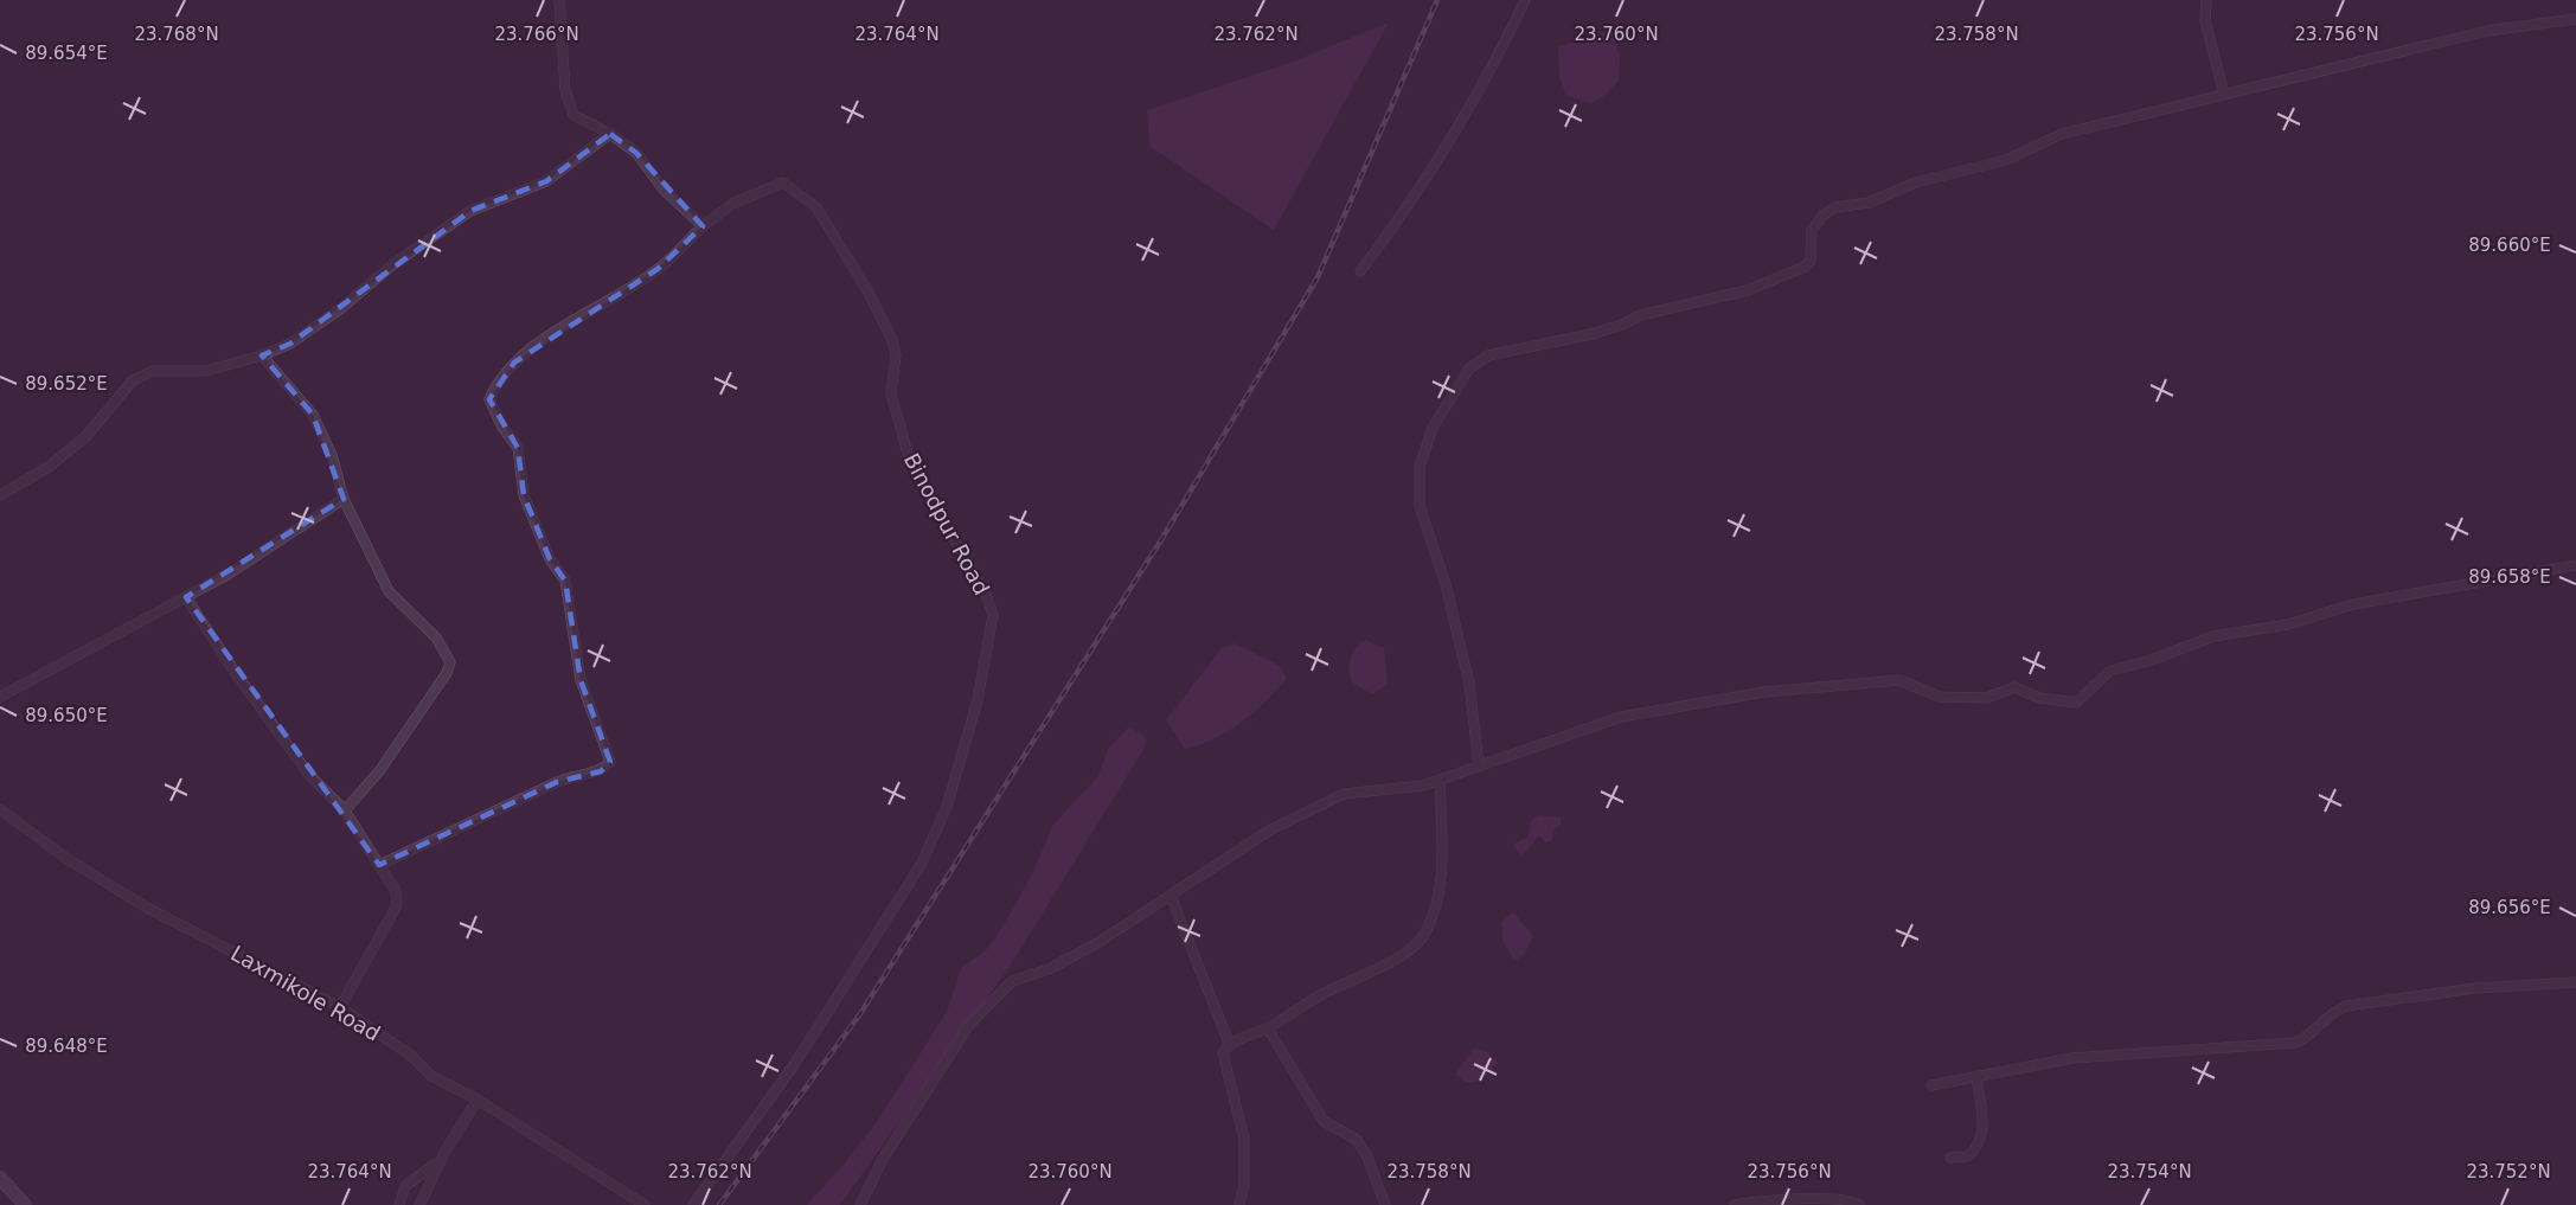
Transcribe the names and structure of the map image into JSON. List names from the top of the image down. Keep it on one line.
{"streets":{"street":["Binodpur Road","Laxmikole Road"]},"coordinates":["23.768°N","23.766°N","23.764°N","23.762°N","23.760°N","23.758°N","23.756°N","89.654°E","89.660°E","89.652°E","89.658°E","89.650°E","89.656°E","89.648°E","23.754°N","23.752°N"]}
